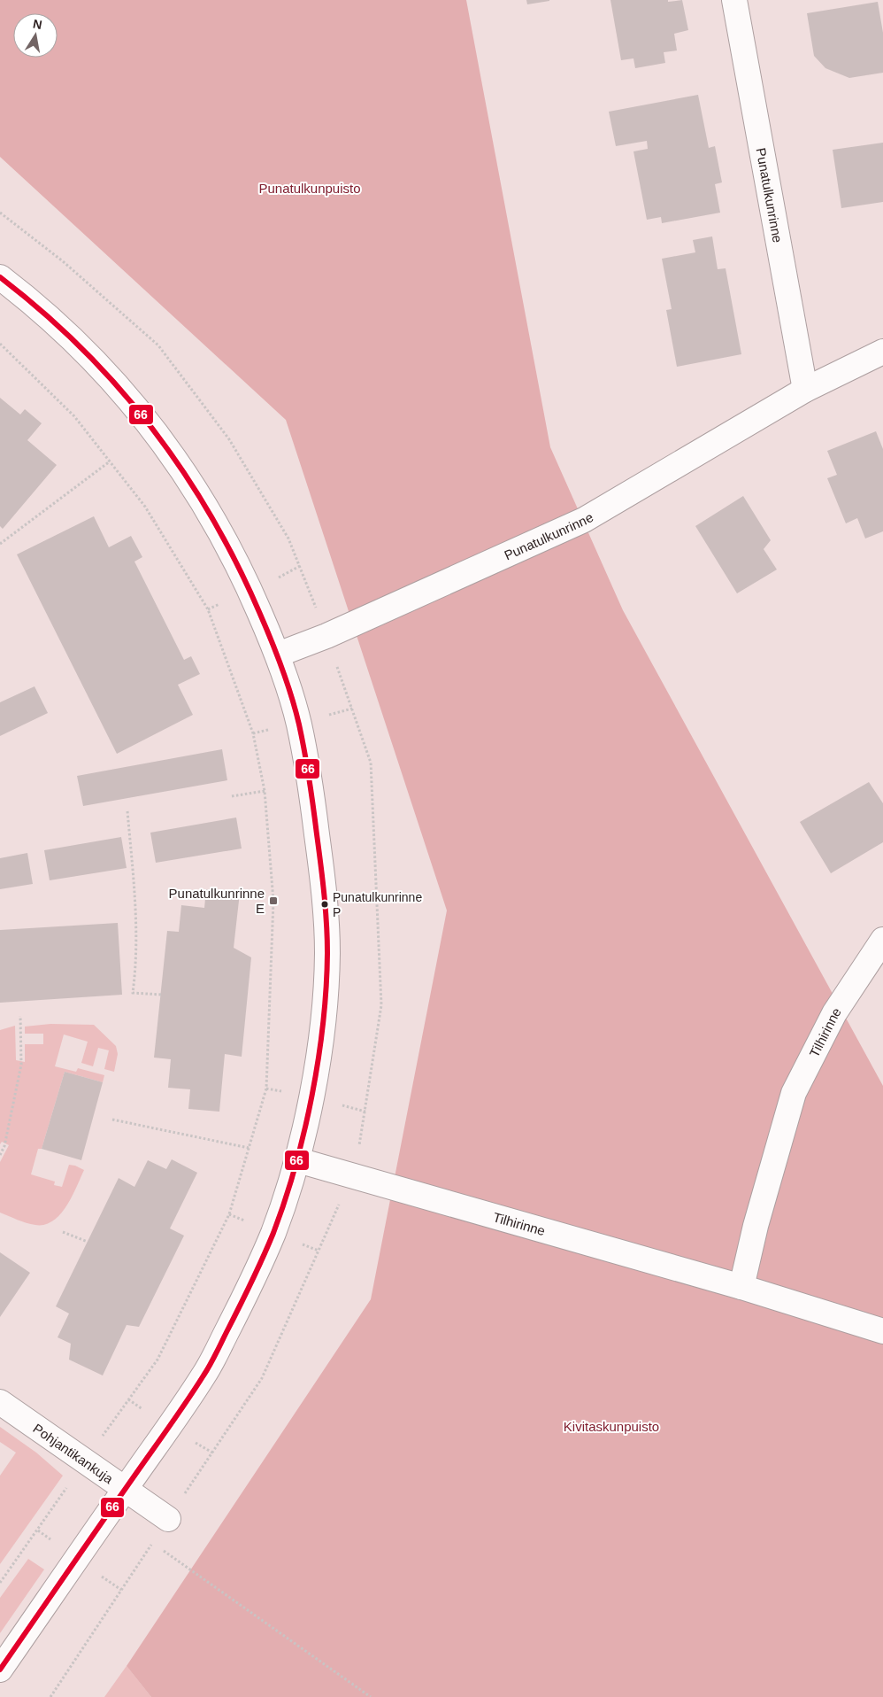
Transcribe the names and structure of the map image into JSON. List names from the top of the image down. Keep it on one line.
{"streets":{"street":["Punatulkunrinne","Tilhirinne","Pohjantikankuja"]},"parks":["Punatulkunpuisto","Kivitaskunpuisto"],"places":{"transit":["Punatulkunrinne E"],"other":["Punatulkunrinne P"]},"lines":["transit line 66"],"north":"top"}
